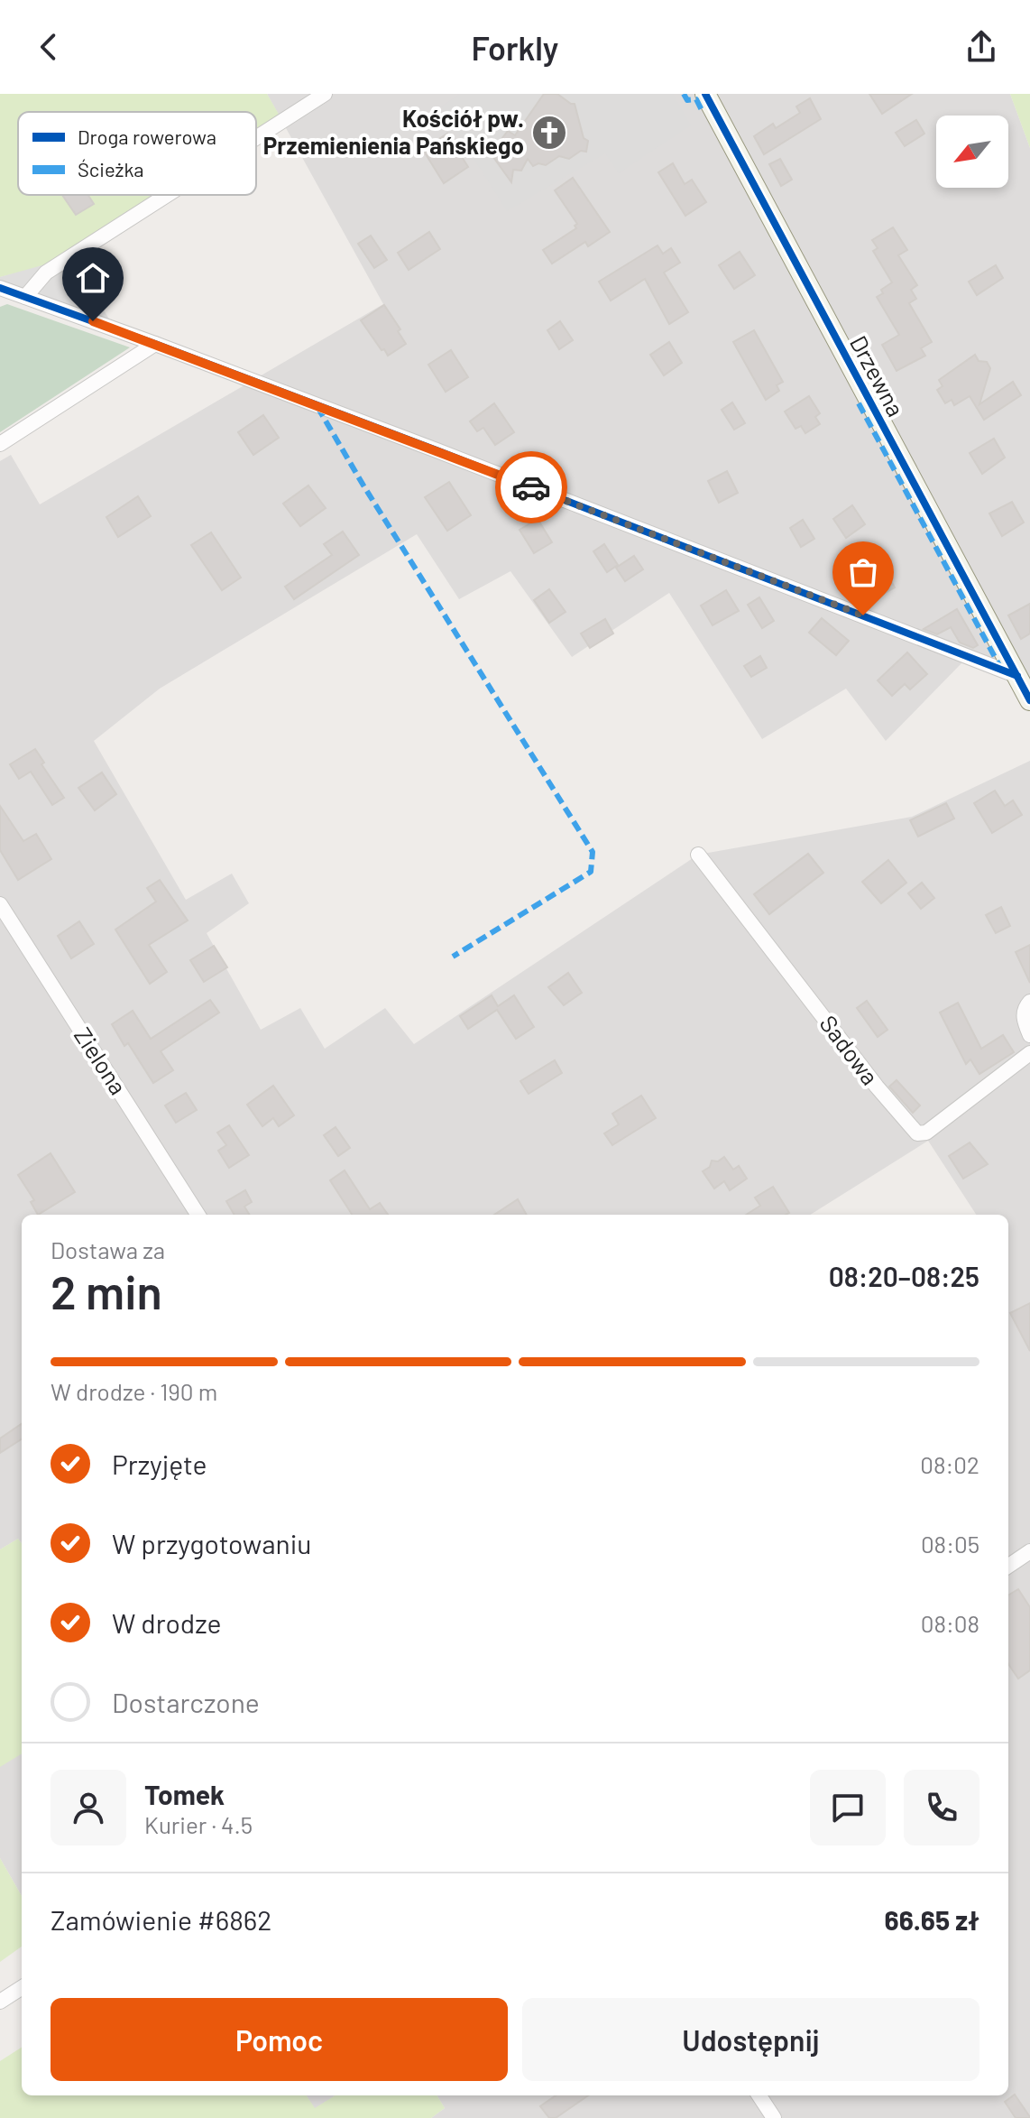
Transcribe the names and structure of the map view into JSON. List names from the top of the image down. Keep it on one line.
{"streets":{"street":["Drzewna","Sadowa","Zielona"]},"places":{"church":["Kościół pw. Przemienienia Pańskiego"]},"legend":["Droga rowerowa","Ścieżka"],"north":"bottom left","page":{"header":"Forkly","heading":["2 min","Dostawa za","08:20–08:25"],"panel":["Tomek","Kurier · 4.5","Zamówienie #6862","66.65 zł"],"bar":"W drodze · 190 m","list":[["Przyjęte","08:02"],["W przygotowaniu","08:05"],["W drodze","08:08"],"Dostarczone"],"buttons":["Pomoc","Udostępnij"]}}
